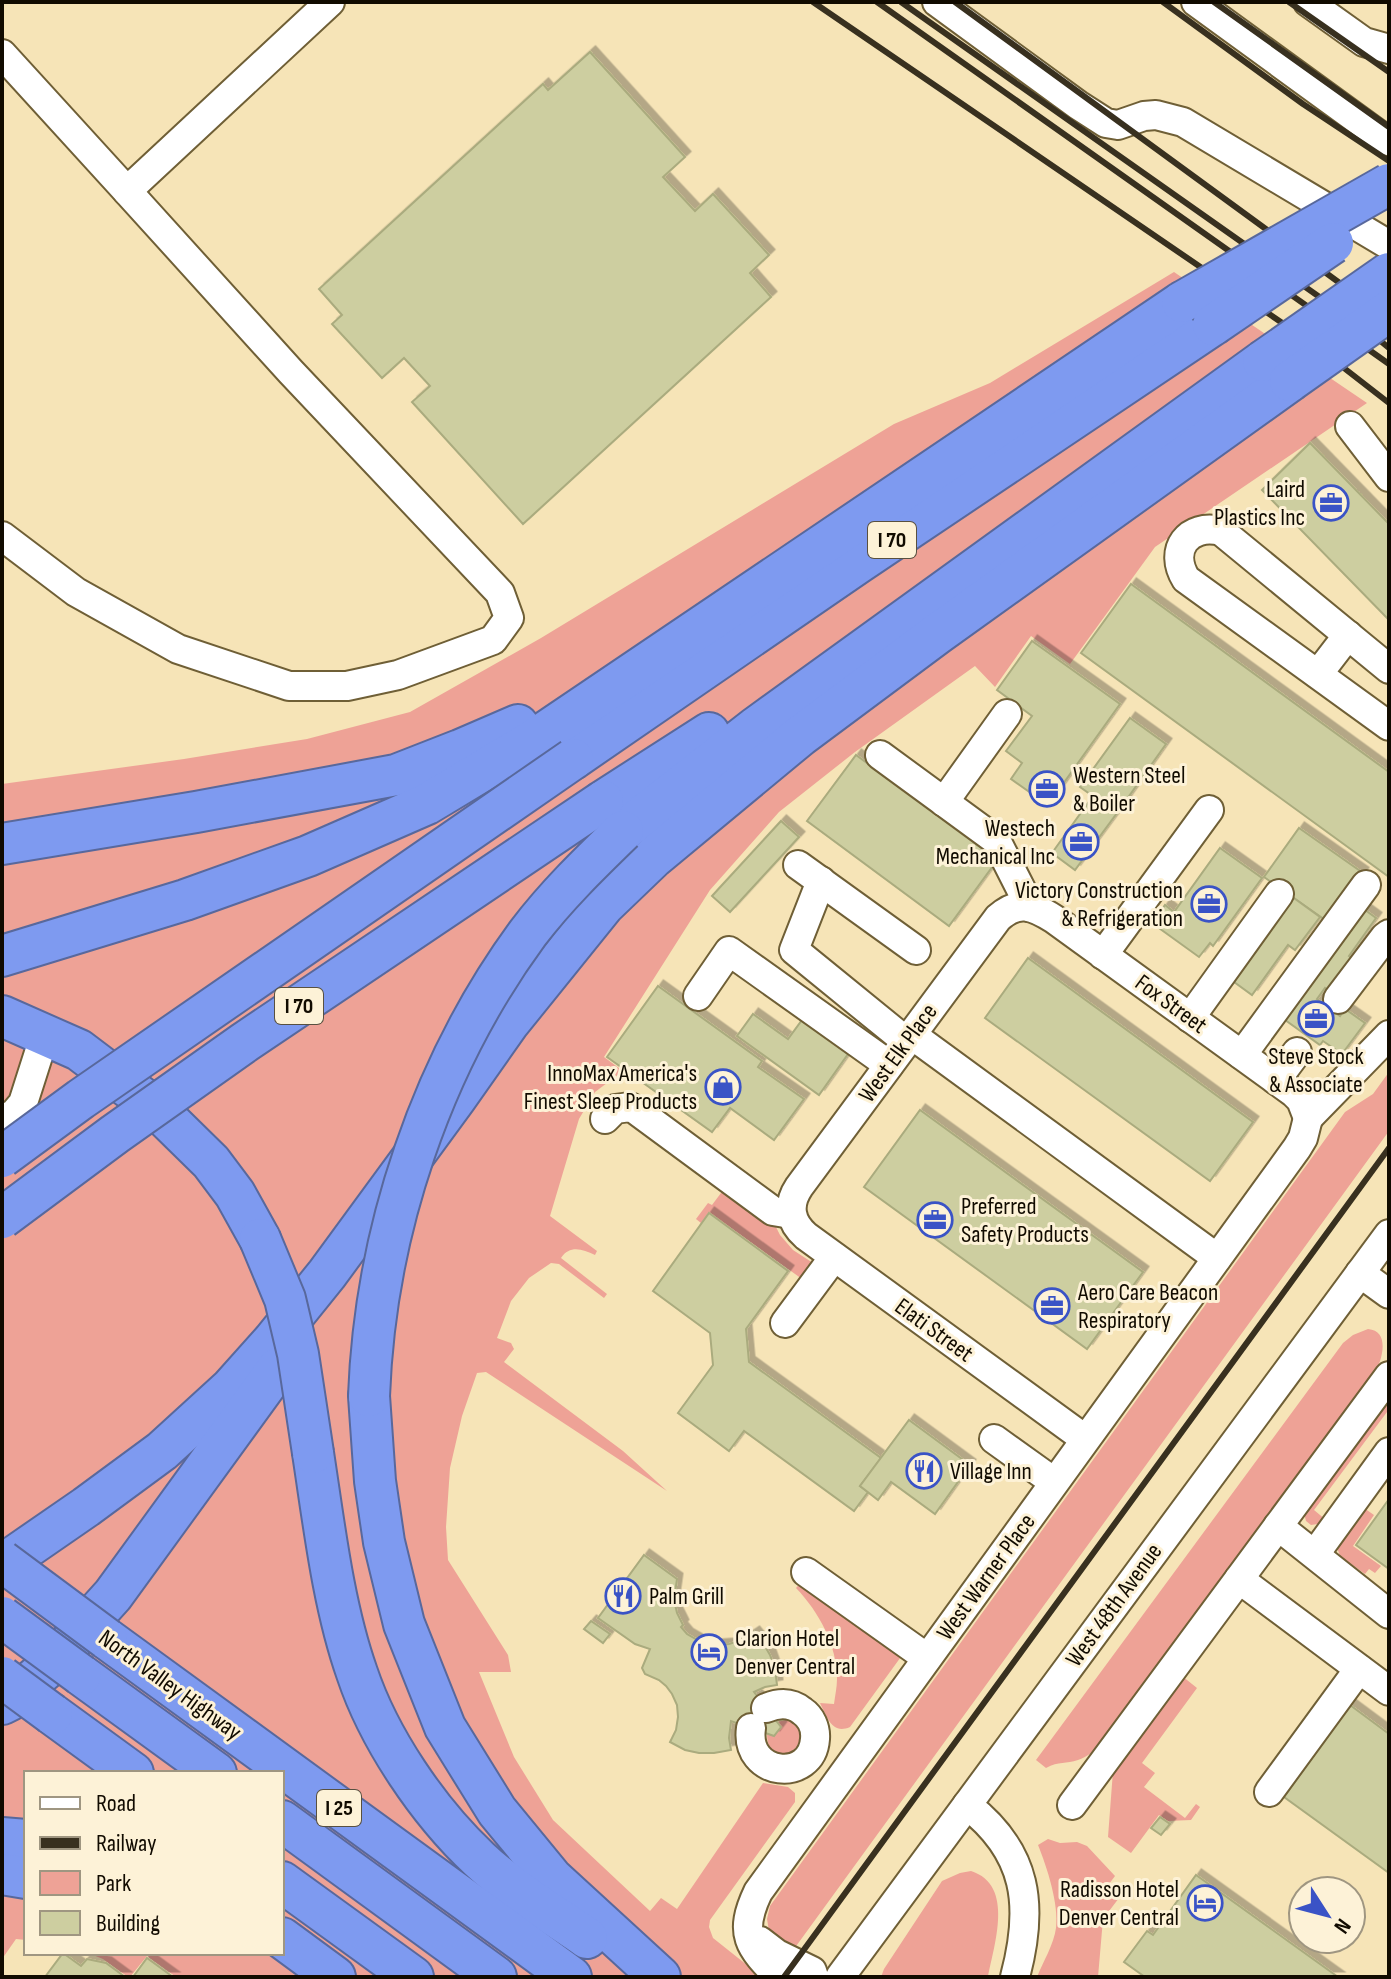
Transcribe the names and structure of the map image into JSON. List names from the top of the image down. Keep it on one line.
{"streets":{"highway":["I 70","North Valley Highway","I 25"],"street":["Fox Street","West Elk Place","Elati Street","West Warner Place","West 48th Avenue"]},"crossings":[["Fox Street","West Elk Place"],["Fox Street","West Warner Place"],["West Elk Place","Elati Street"],["Elati Street","West Warner Place"]],"places":{"office":["Laird Plastics Inc","Western Steel & Boiler","Westech Mechanical Inc","Victory Construction & Refrigeration","Steve Stock & Associate","Preferred Safety Products","Aero Care Beacon Respiratory"],"shop":["InnoMax America's Finest Sleep Products"],"restaurant":["Village Inn","Palm Grill"],"hotel":["Clarion Hotel Denver Central","Radisson Hotel Denver Central"]},"legend":["Road","Railway","Park","Building"],"north":"bottom right"}
